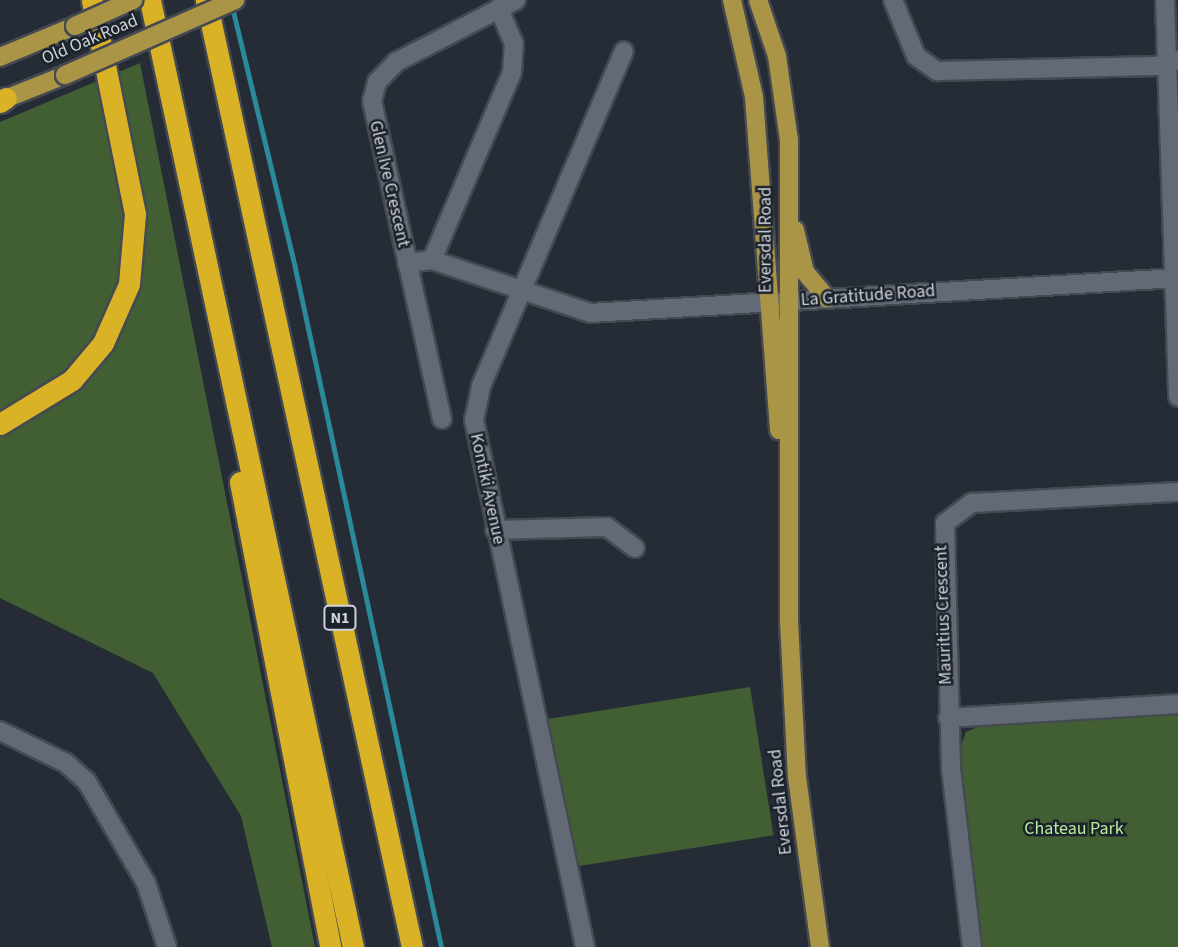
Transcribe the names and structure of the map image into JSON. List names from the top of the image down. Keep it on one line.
{"streets":{"highway":["N1"],"main road":["Old Oak Road","Eversdal Road"],"street":["Glen Ive Crescent","La Gratitude Road","Kontiki Avenue","Mauritius Crescent"]},"crossings":[["Glen Ive Crescent","La Gratitude Road"],["Glen Ive Crescent","Kontiki Avenue"],["Eversdal Road","La Gratitude Road"],["La Gratitude Road","Kontiki Avenue"]],"parks":["Chateau Park"]}
